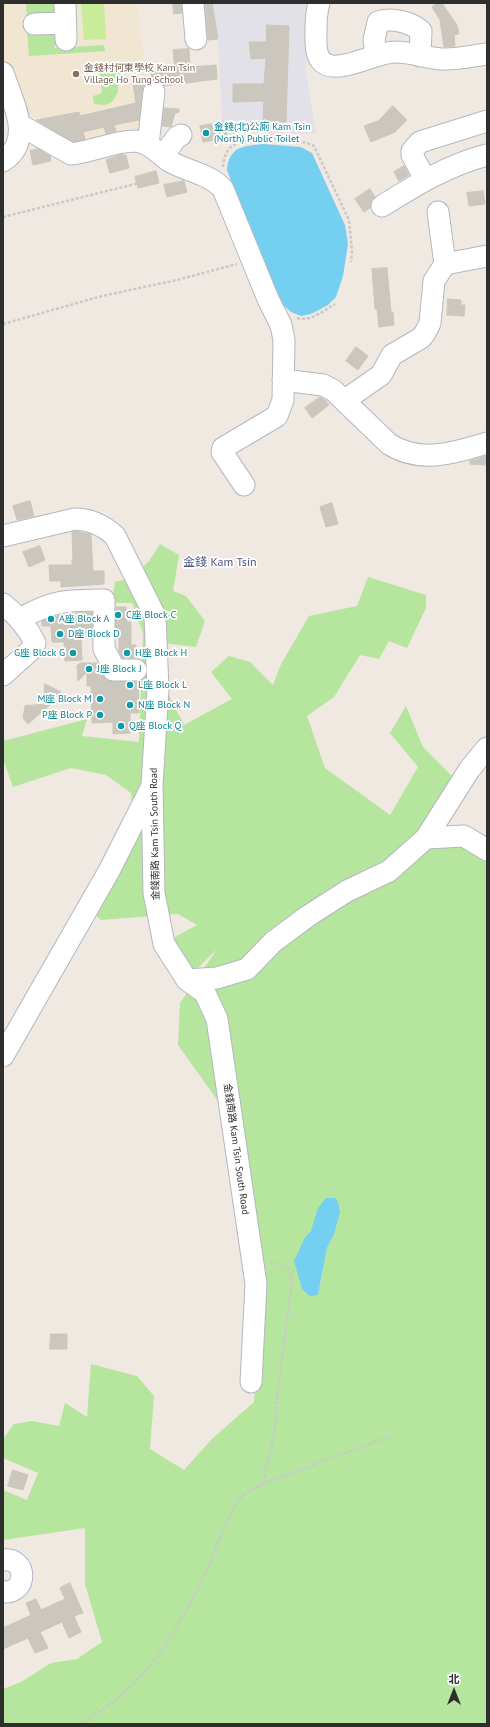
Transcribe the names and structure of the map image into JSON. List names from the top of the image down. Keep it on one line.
{"streets":{"street":["金錢南路 Kam Tsin South Road"]},"districts":["金錢 Kam Tsin"],"places":["金錢村何東學校 Kam Tsin Village Ho Tung School","金錢(北)公廁 Kam Tsin (North) Public Toilet","C座 Block C","A座 Block A","D座 Block D","G座 Block G","H座 Block H","J座 Block J","L座 Block L","M座 Block M","N座 Block N","P座 Block P","Q座 Block Q"],"north":"top"}
